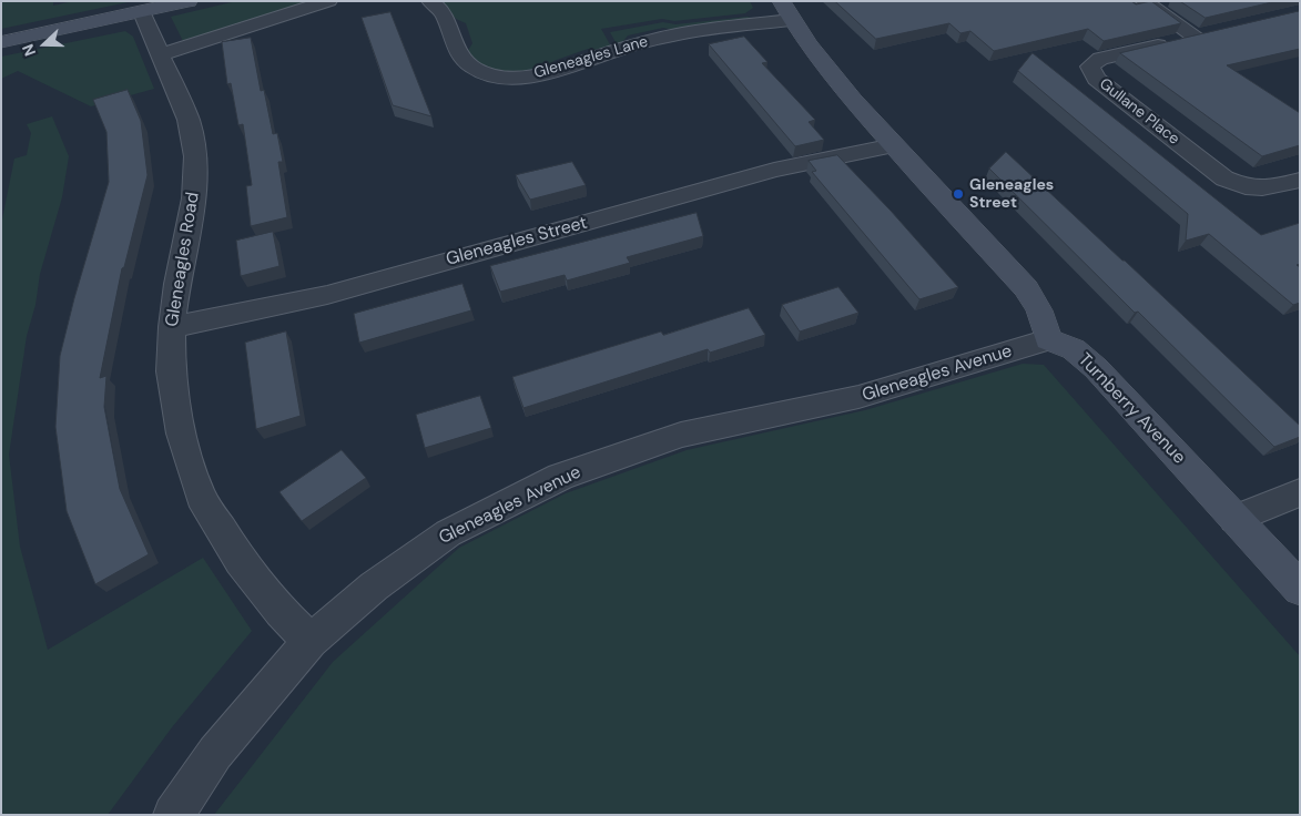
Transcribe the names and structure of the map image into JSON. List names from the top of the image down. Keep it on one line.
{"streets":{"street":["Gleneagles Lane","Gullane Place","Gleneagles Street","Gleneagles Road","Gleneagles Avenue","Turnberry Avenue"]},"crossings":[["Gleneagles Street","Gleneagles Road"],["Gleneagles Road","Gleneagles Avenue"],["Gleneagles Avenue","Turnberry Avenue"]],"places":["Gleneagles Street"],"north":"left"}
